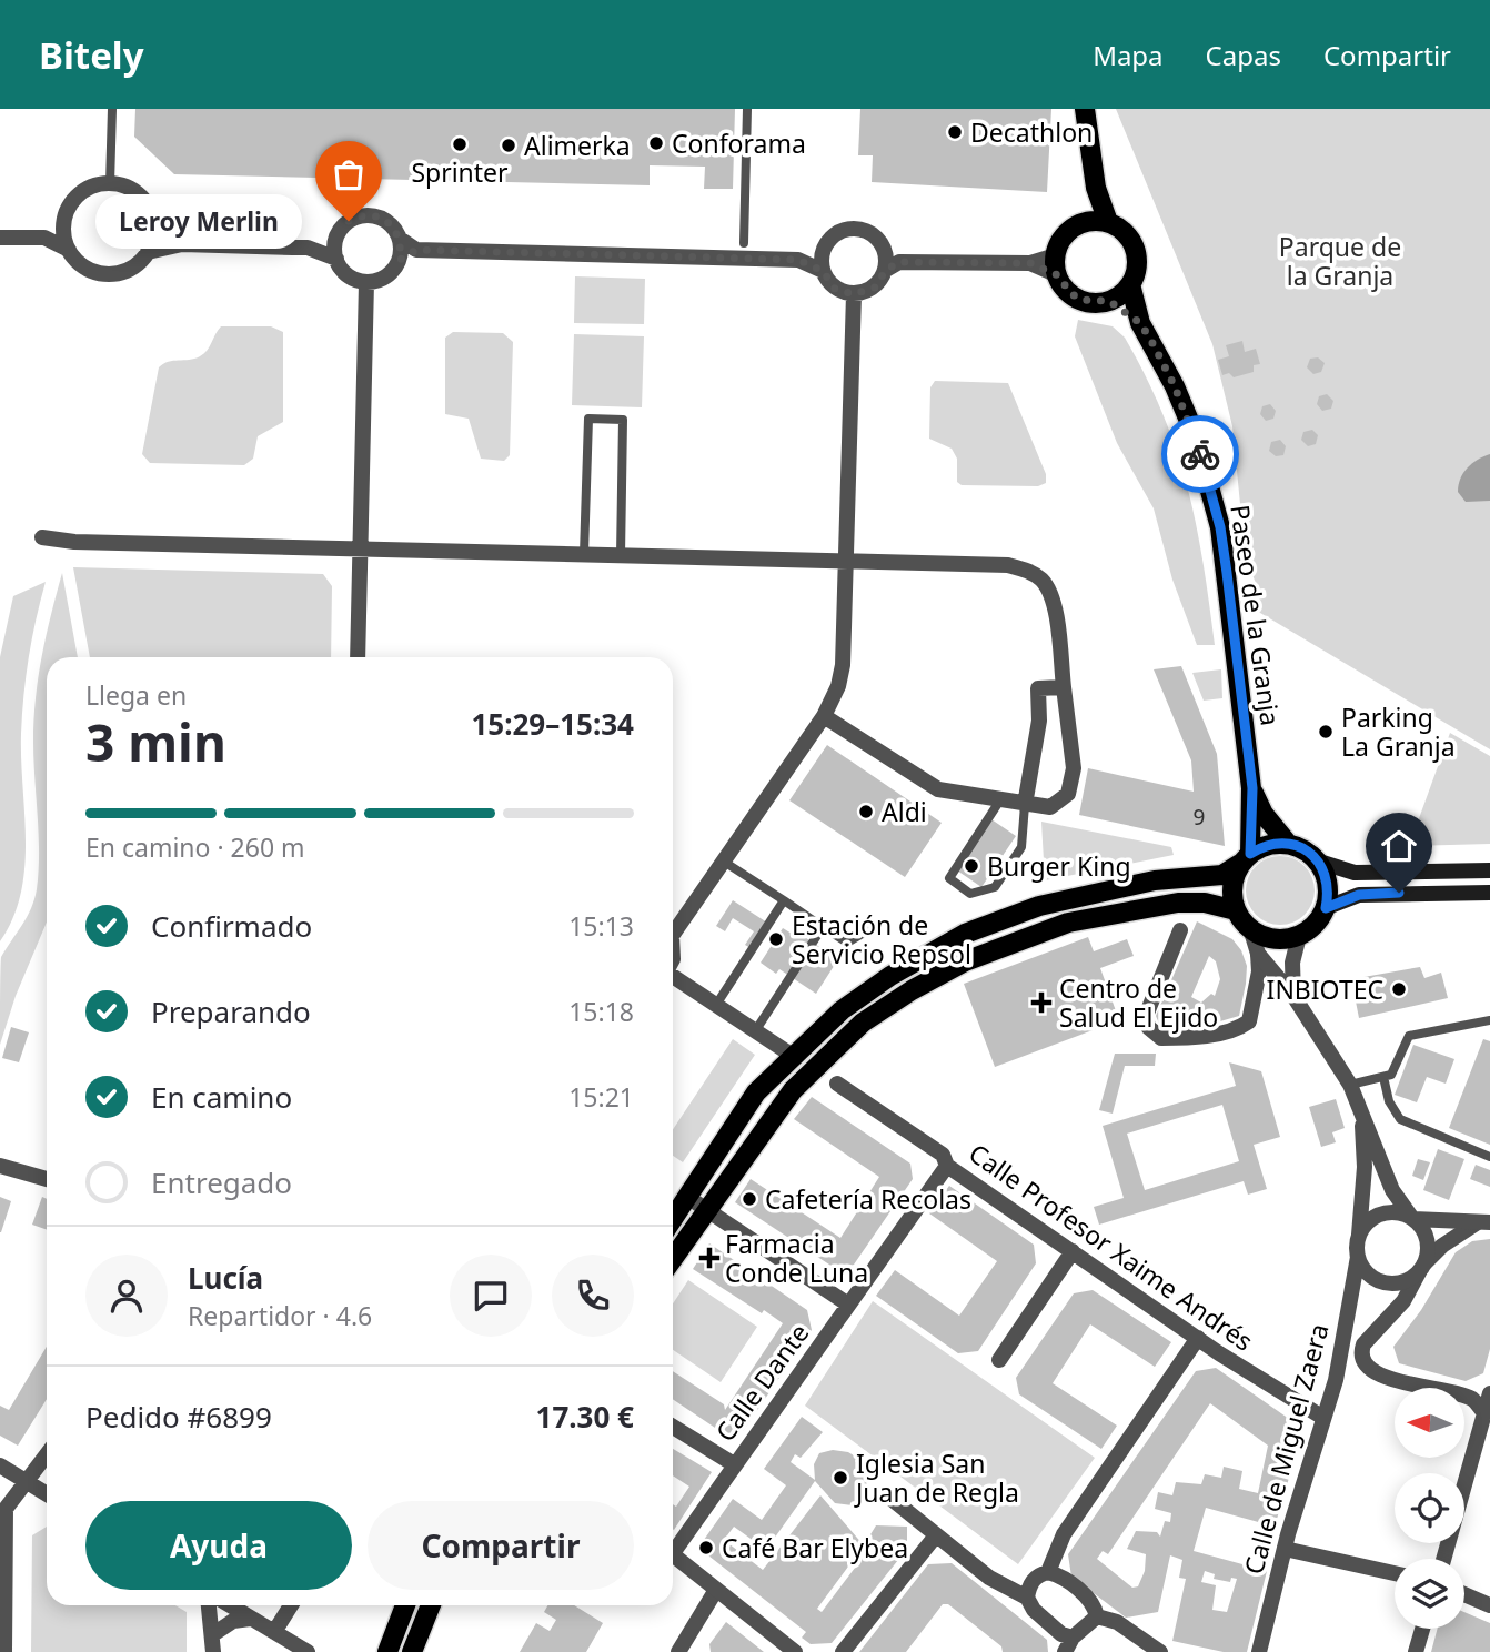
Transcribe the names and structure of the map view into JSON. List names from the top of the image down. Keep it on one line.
{"streets":{"main road":["Paseo de la Granja"],"street":["Calle Profesor Xaime Andrés","Calle Dante","Calle de Miguel Zaera"]},"crossings":[["Calle Profesor Xaime Andrés","Calle Dante"],["Calle Profesor Xaime Andrés","Calle de Miguel Zaera"]],"parks":["Parque de la Granja"],"places":{"other":["Decathlon","Conforama","Sprinter","Alimerka","Leroy Merlin","Parking La Granja","Aldi","Burger King","Estación de Servicio Repsol","INBIOTEC","Cafetería Recolas","Iglesia San Juan de Regla","Café Bar Elybea"],"health":["Centro de Salud El Ejido","Farmacia Conde Luna"]},"house_numbers":["9"],"north":"left","page":{"header":"Bitely","nav":["Mapa","Capas","Compartir"],"bubble":"Leroy Merlin","heading":["3 min","Llega en","15:29–15:34"],"panel":["Lucía","Repartidor · 4.6","Pedido #6899","17.30 €"],"bar":"En camino · 260 m","list":[["Confirmado","15:13"],["Preparando","15:18"],["En camino","15:21"],"Entregado"],"buttons":["Ayuda","Compartir"]}}
